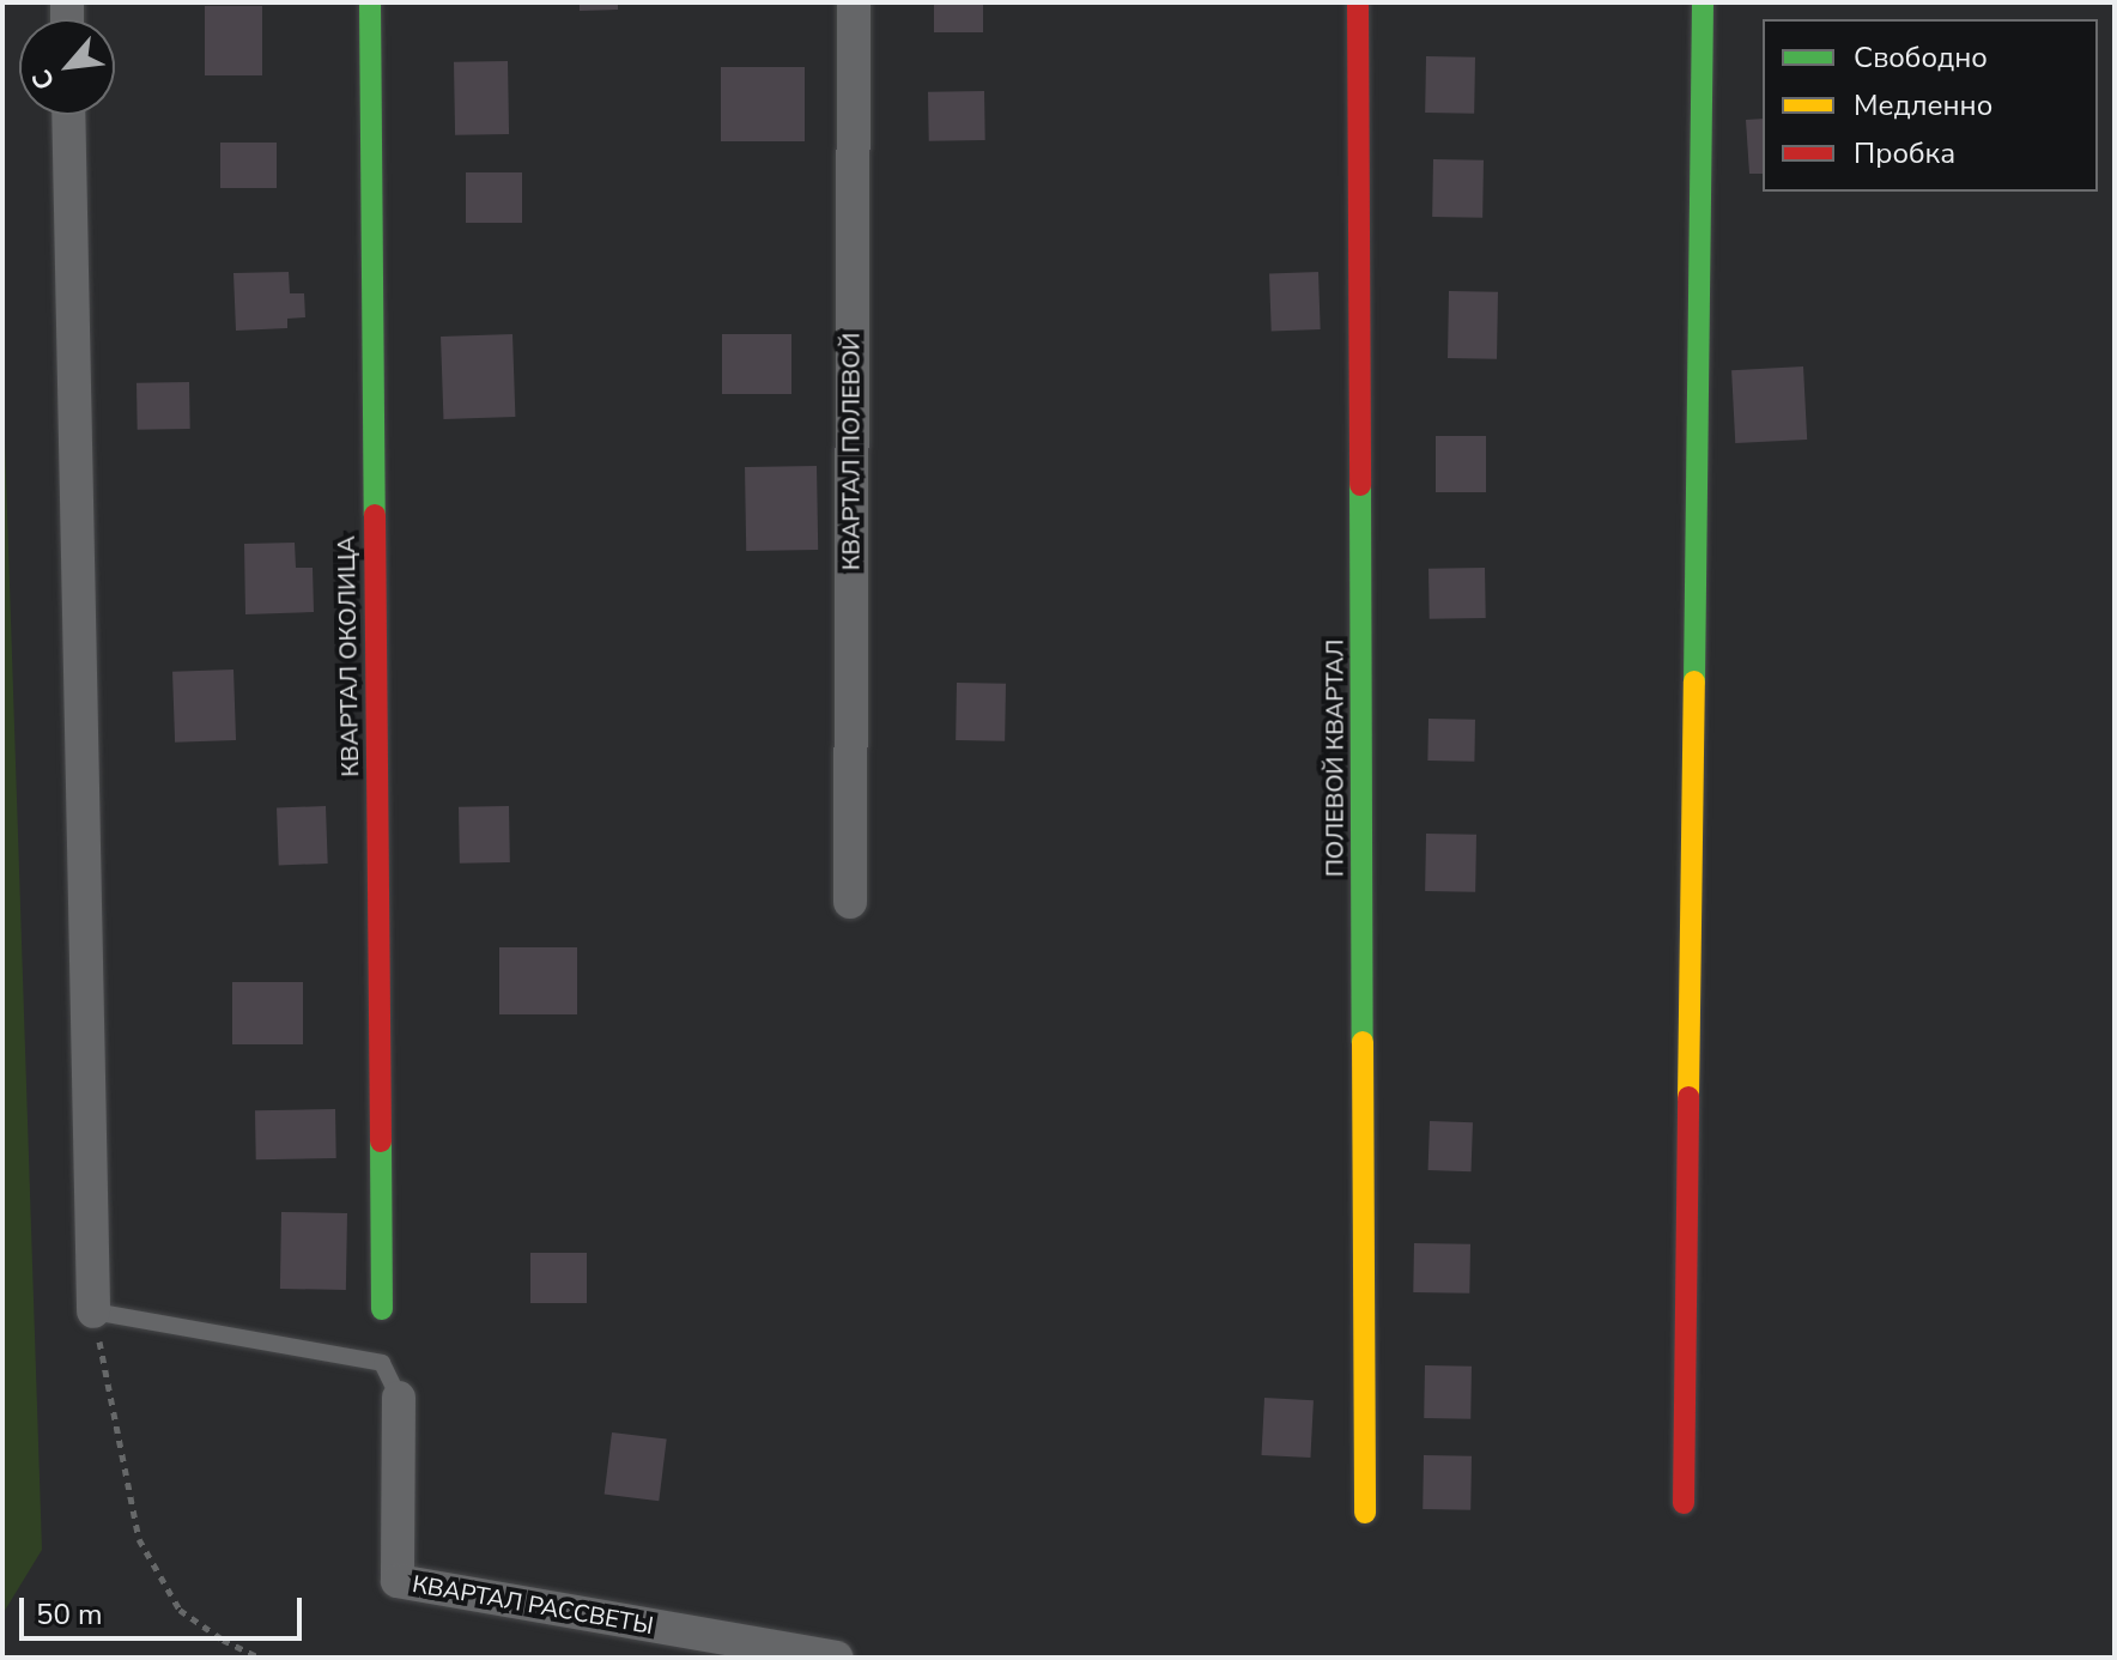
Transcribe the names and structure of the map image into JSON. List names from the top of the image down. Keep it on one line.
{"streets":{"street":["КВАРТАЛ ПОЛЕВОЙ","КВАРТАЛ ОКОЛИЦА","ПОЛЕВОЙ КВАРТАЛ","КВАРТАЛ РАССВЕТЫ"]},"legend":["Свободно","Медленно","Пробка"],"scale_bar":"50 m","north":"bottom left"}
